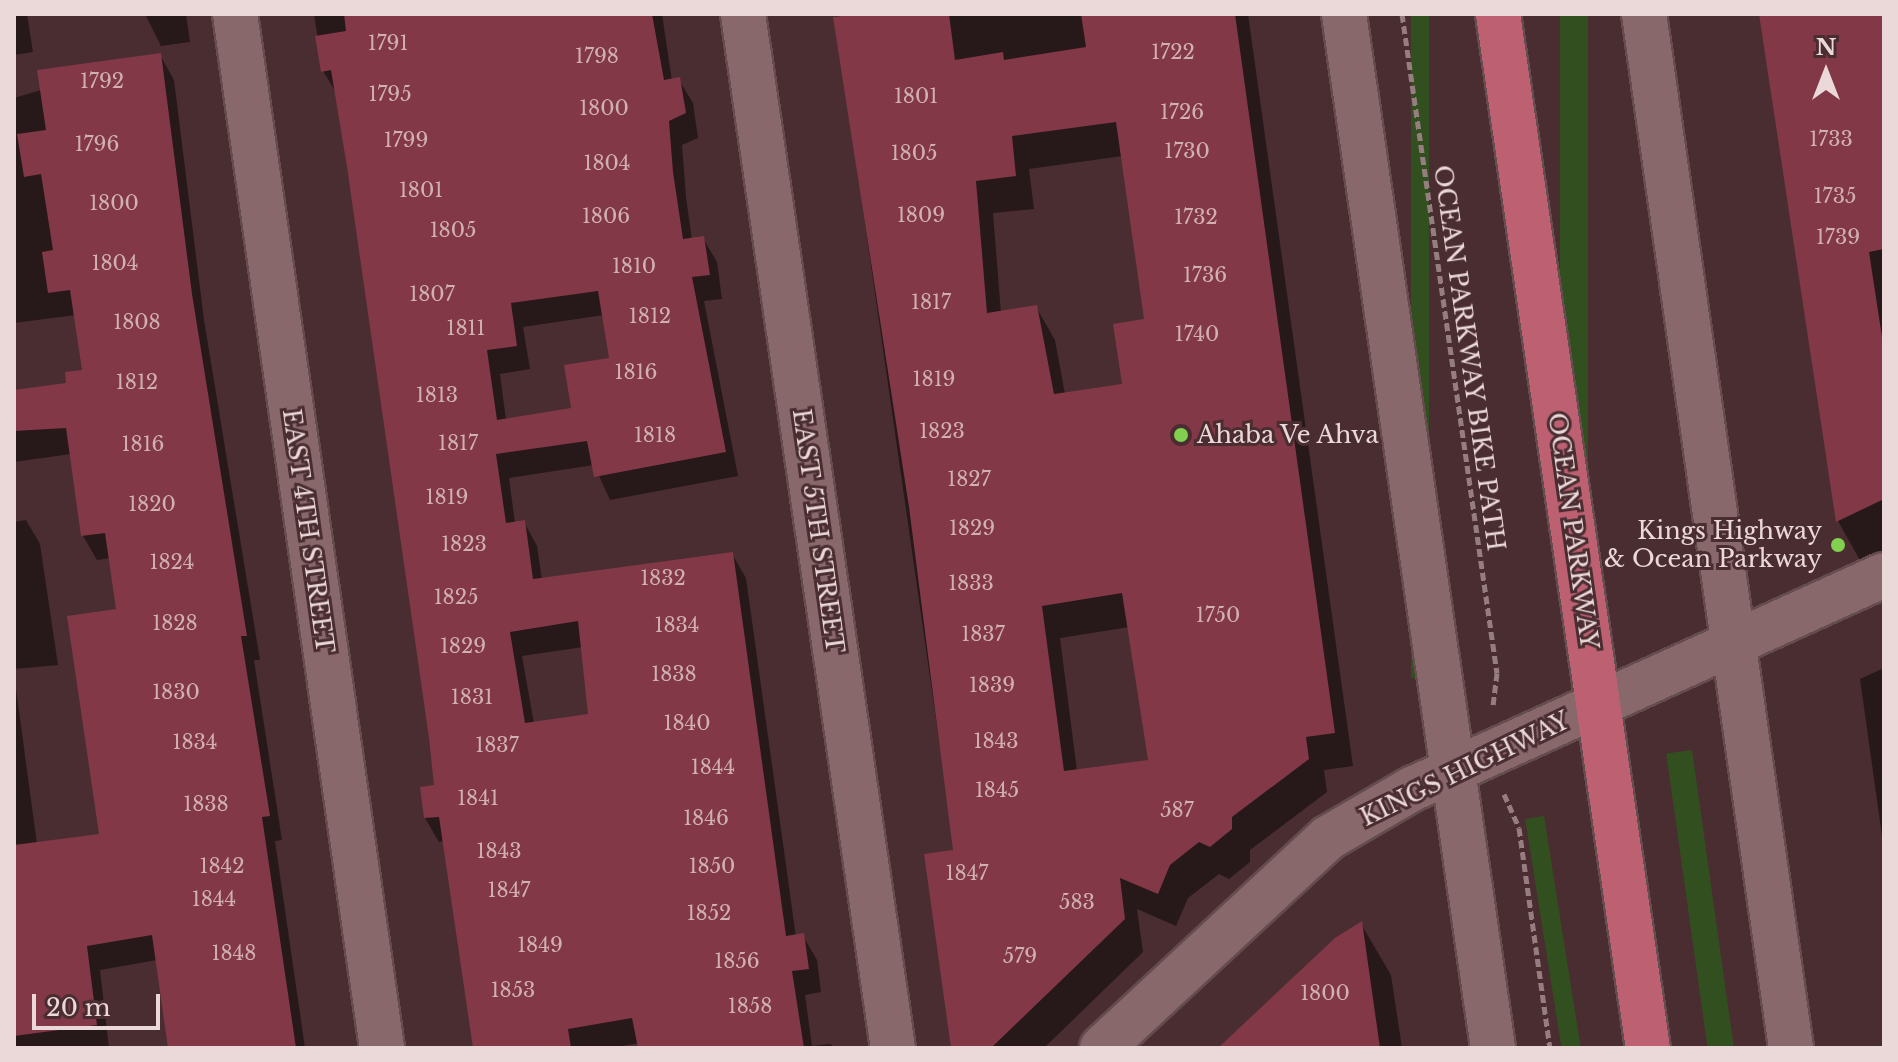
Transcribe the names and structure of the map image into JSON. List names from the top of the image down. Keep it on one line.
{"streets":{"main road":["OCEAN PARKWAY"],"street":["EAST 4TH STREET","EAST 5TH STREET","KINGS HIGHWAY"],"path":["OCEAN PARKWAY BIKE PATH"]},"crossings":[["OCEAN PARKWAY","KINGS HIGHWAY"]],"places":["Ahaba Ve Ahva","Kings Highway & Ocean Parkway"],"house_numbers":["1791","1722","1798","1792","1795","1801","1800","1726","1733","1799","1796","1730","1805","1804","1801","1735","1800","1809","1806","1732","1805","1739","1804","1810","1736","1807","1817","1812","1808","1811","1740","1816","1819","1812","1813","1823","1818","1817","1816","1827","1819","1820","1829","1823","1824","1832","1833","1825","1750","1828","1834","1837","1829","1838","1839","1830","1831","1840","1843","1834","1837","1844","1845","1841","1838","587","1846","1843","1842","1850","1847","1847","1844","583","1852","1849","1848","579","1856","1853","1800","1858"],"scale_bar":"20 m","north":"top"}
